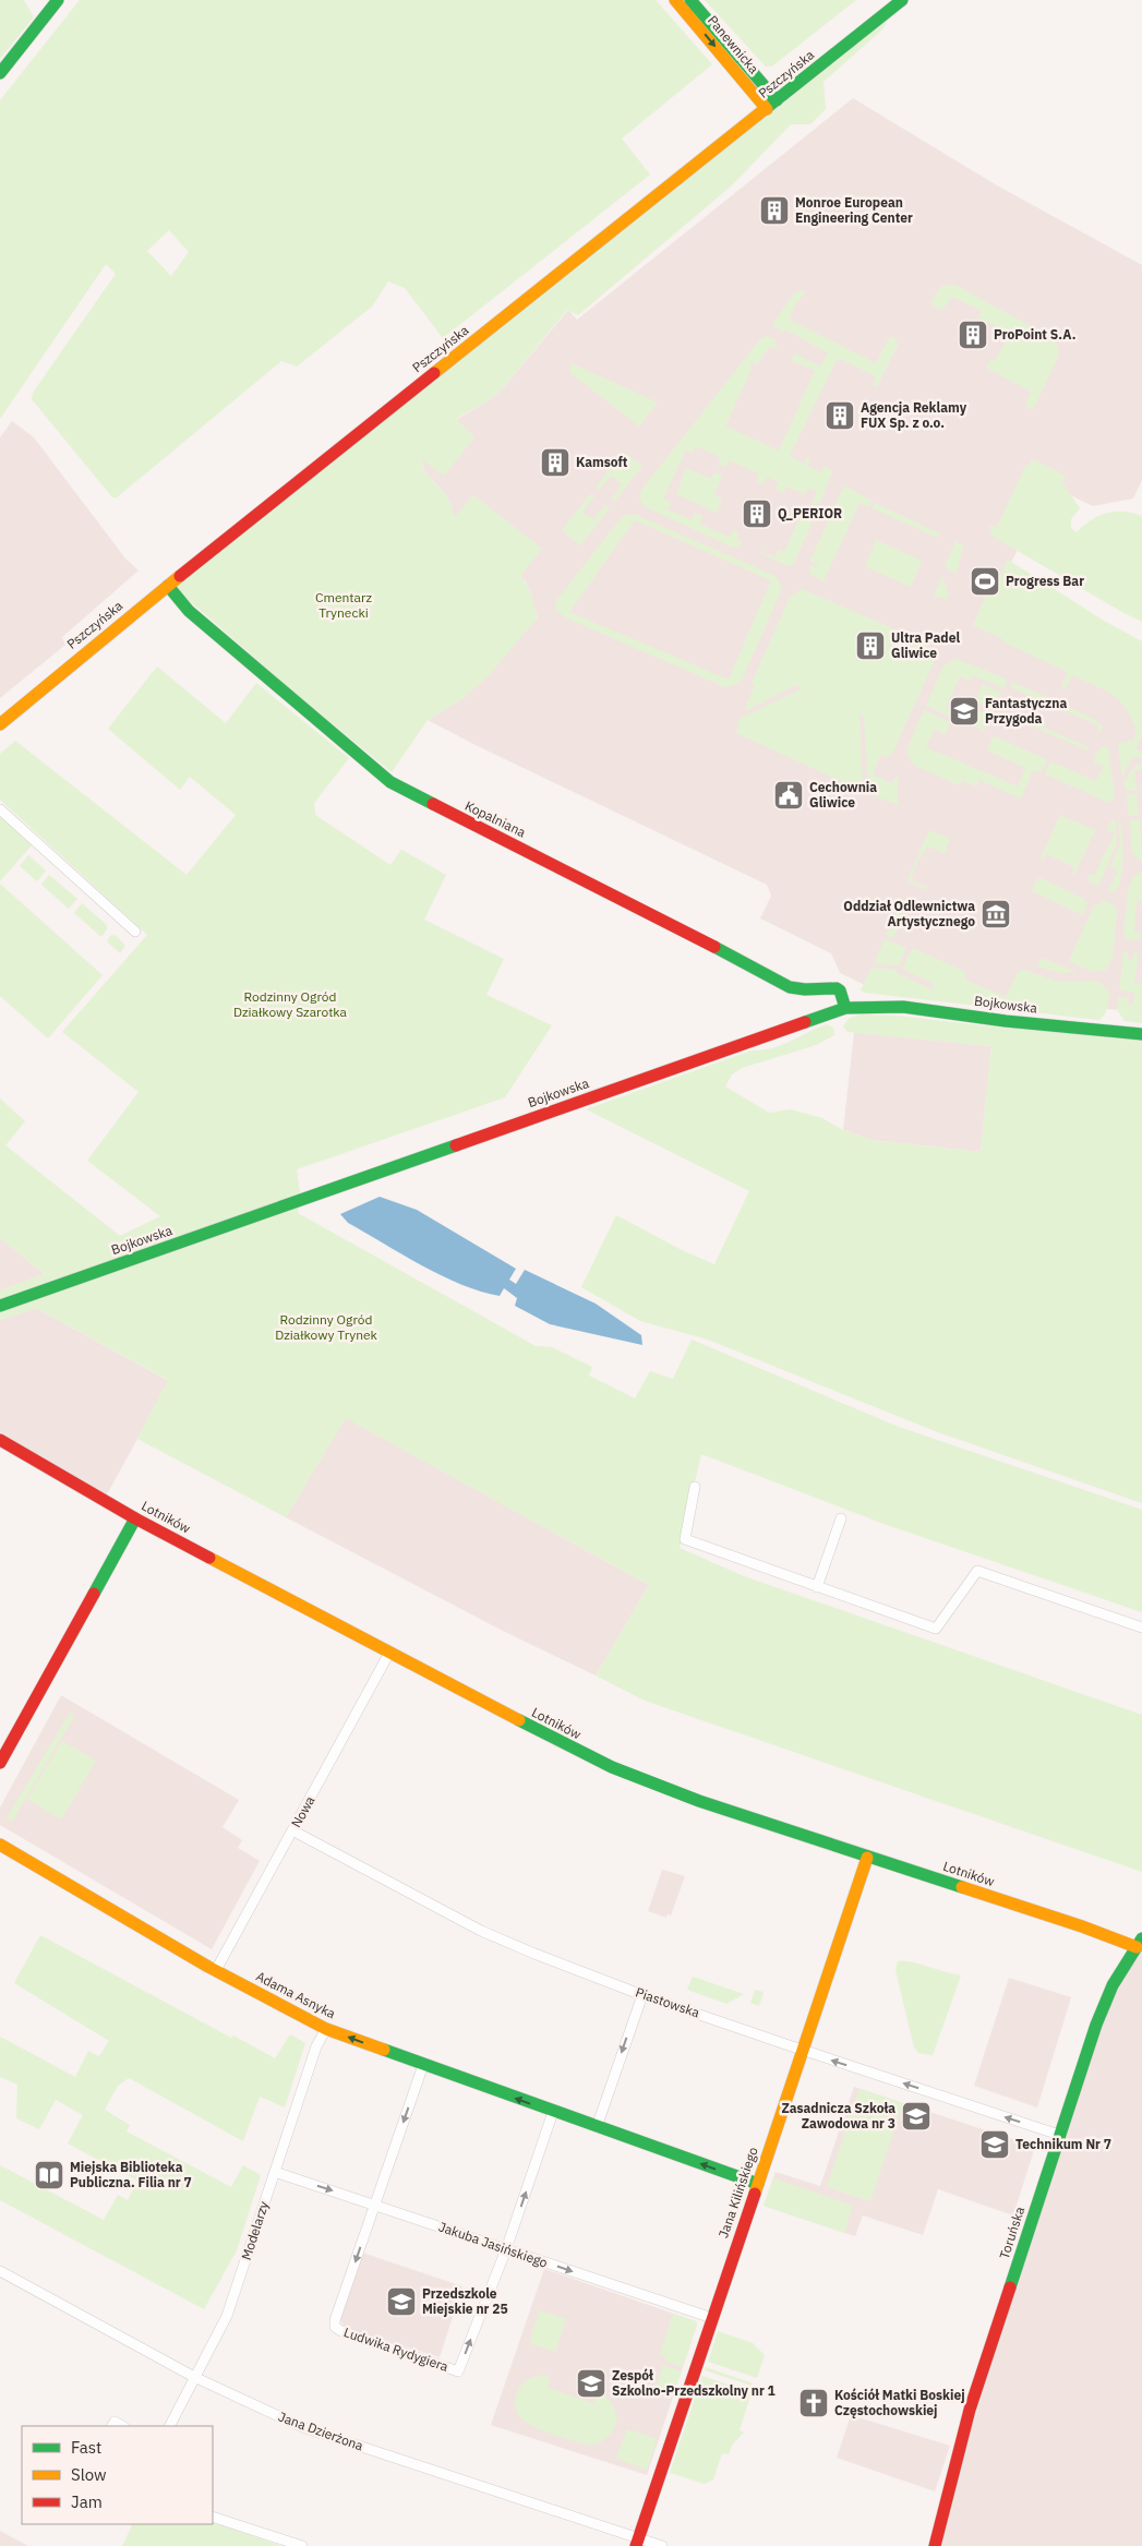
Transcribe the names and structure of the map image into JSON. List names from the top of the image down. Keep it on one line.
{"streets":{"street":["Panewnicka","Pszczyńska","Kopalniana","Bojkowska","Lotników","Nowa","Adama Asnyka","Piastowska","Jana Kilińskiego","Modelarzy","Toruńska","Jakuba Jasińskiego","Ludwika Rydygiera","Jana Dzierżona"]},"crossings":[["Panewnicka","Pszczyńska"],["Pszczyńska","Kopalniana"],["Kopalniana","Bojkowska"],["Lotników","Nowa"],["Lotników","Jana Kilińskiego"],["Lotników","Toruńska"],["Nowa","Adama Asnyka"],["Nowa","Piastowska"],["Adama Asnyka","Jana Kilińskiego"],["Adama Asnyka","Modelarzy"],["Adama Asnyka","Ludwika Rydygiera"],["Piastowska","Jana Kilińskiego"],["Piastowska","Toruńska"],["Jana Kilińskiego","Jakuba Jasińskiego"],["Jana Kilińskiego","Jana Dzierżona"],["Modelarzy","Jakuba Jasińskiego"],["Modelarzy","Jana Dzierżona"],["Jakuba Jasińskiego","Ludwika Rydygiera"]],"one_way":["Adama Asnyka","Jakuba Jasińskiego"],"parks":["Cmentarz Trynecki","Rodzinny Ogród Działkowy Szarotka","Rodzinny Ogród Działkowy Trynek"],"places":{"building":["Monroe European Engineering Center","ProPoint S.A.","Agencja Reklamy FUX Sp. z o.o.","Kamsoft","Q_PERIOR","Ultra Padel Gliwice"],"sports":["Progress Bar"],"school or university":["Fantastyczna Przygoda","Zasadnicza Szkoła Zawodowa nr 3","Technikum Nr 7","Przedszkole Miejskie nr 25","Zespół Szkolno-Przedszkolny nr 1"],"public building":["Cechownia Gliwice"],"museum":["Oddział Odlewnictwa Artystycznego"],"library":["Miejska Biblioteka Publiczna. Filia nr 7"],"church":["Kościół Matki Boskiej Częstochowskiej"]},"legend":["Fast","Slow","Jam"]}
